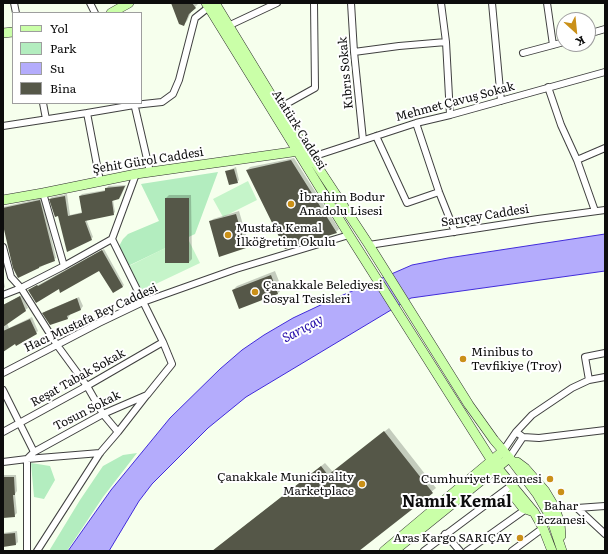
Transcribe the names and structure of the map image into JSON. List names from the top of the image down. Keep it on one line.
{"streets":{"main road":["Atatürk Caddesi","Şehit Gürol Caddesi"],"street":["Kıbrıs Sokak","Mehmet Çavuş Sokak","Sarıçay Caddesi","Hacı Mustafa Bey Caddesi","Reşat Tabak Sokak","Tosun Sokak"]},"crossings":[["Kıbrıs Sokak","Mehmet Çavuş Sokak"],["Mehmet Çavuş Sokak","Atatürk Caddesi"],["Atatürk Caddesi","Şehit Gürol Caddesi"],["Atatürk Caddesi","Sarıçay Caddesi"],["Atatürk Caddesi","Hacı Mustafa Bey Caddesi"],["Reşat Tabak Sokak","Tosun Sokak"]],"districts":["Namık Kemal"],"water":["Sarıçay"],"places":["İbrahim Bodur Anadolu Lisesi","Mustafa Kemal İlköğretim Okulu","Çanakkale Belediyesi Sosyal Tesisleri","Minibus to Tevfikiye (Troy)","Cumhuriyet Eczanesi","Çanakkale Municipality Marketplace","Bahar Eczanesi","Aras Kargo SARIÇAY"],"legend":["Yol","Park","Su","Bina"],"north":"bottom right"}
